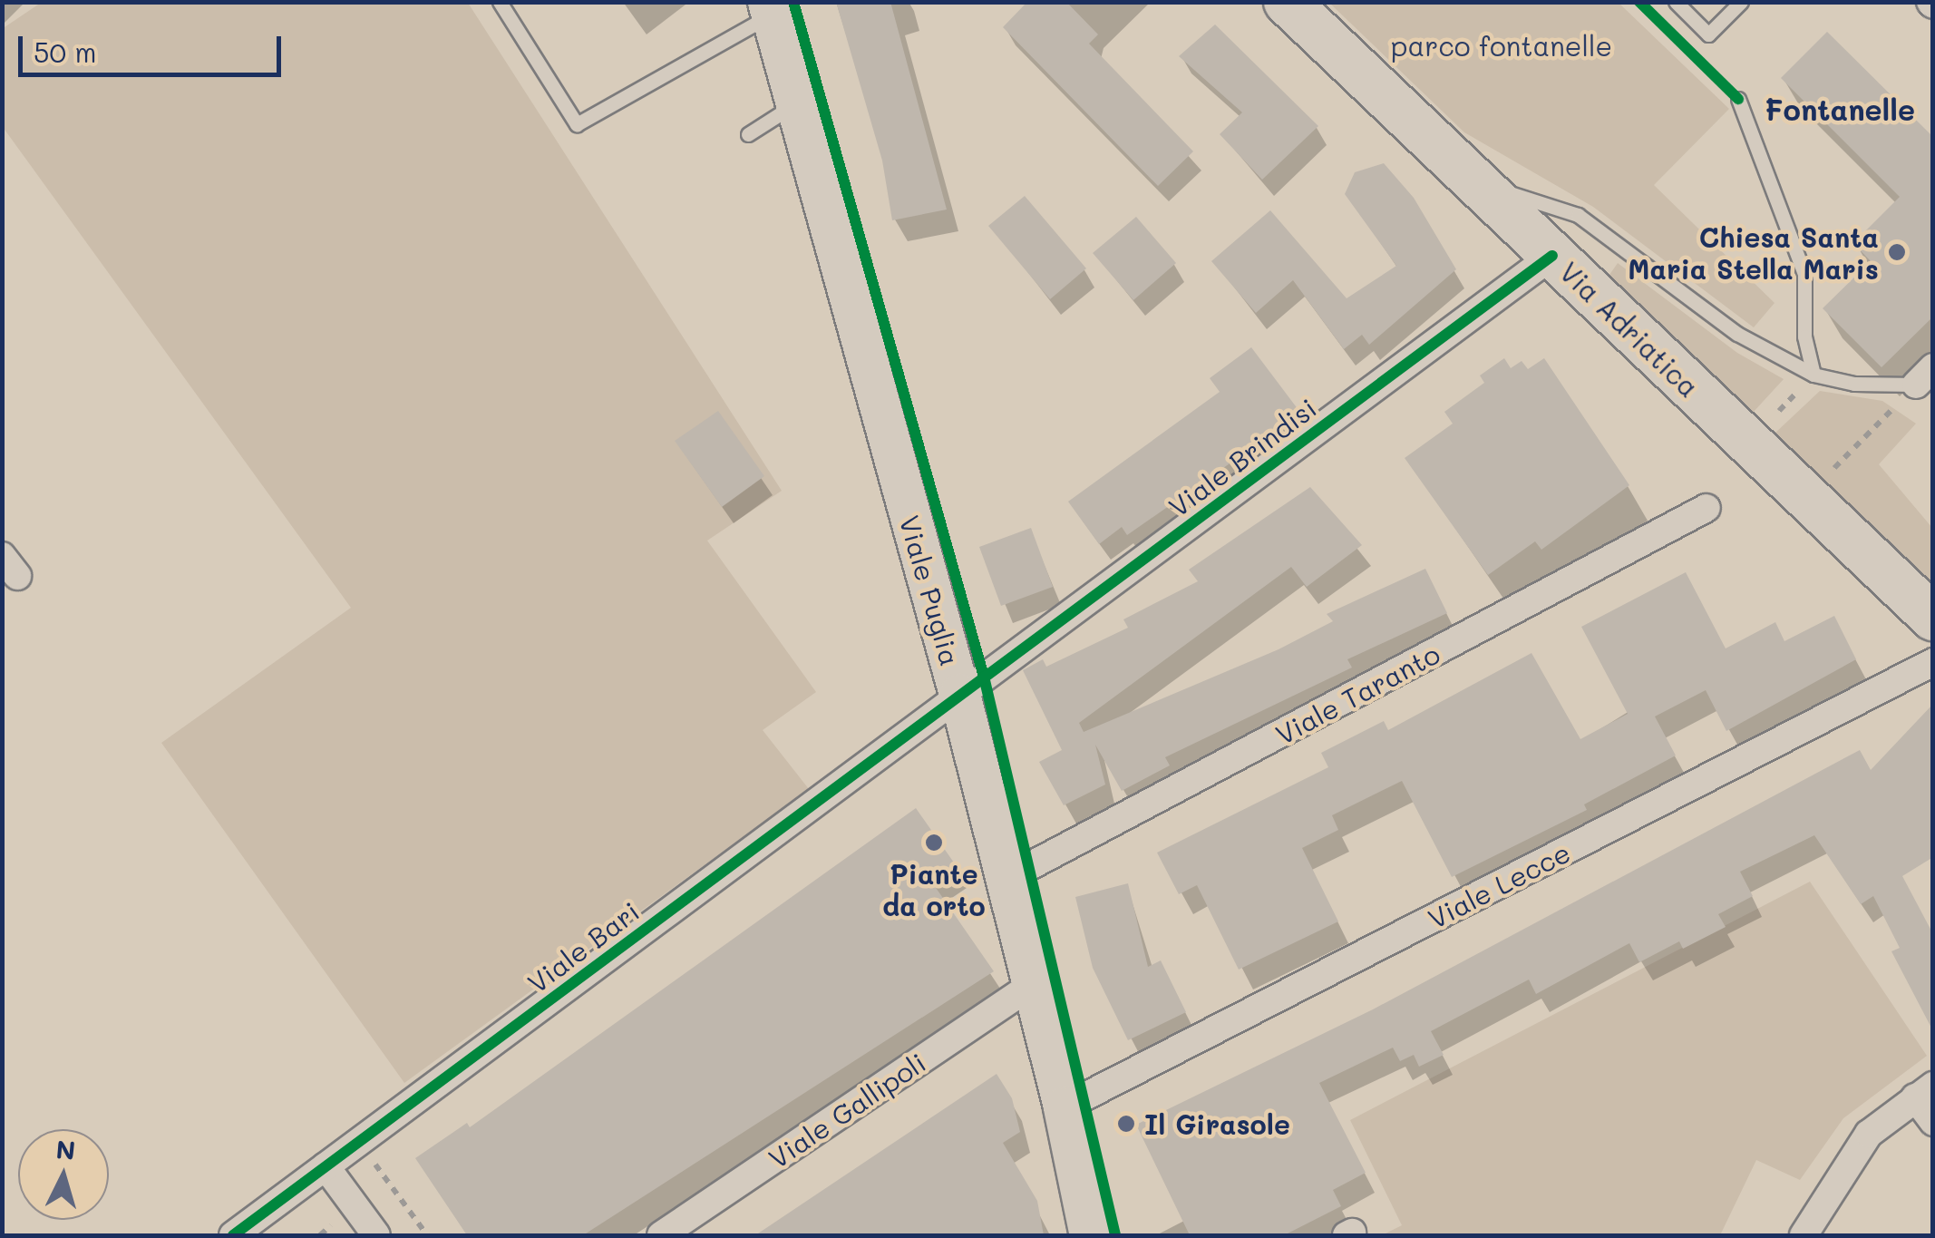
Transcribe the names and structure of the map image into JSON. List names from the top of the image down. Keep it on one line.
{"streets":{"main road":["Via Adriatica","Viale Puglia"],"street":["Viale Brindisi","Viale Taranto","Viale Lecce","Viale Bari","Viale Gallipoli"]},"crossings":[["Via Adriatica","Viale Brindisi"],["Viale Brindisi","Viale Puglia"],["Viale Brindisi","Viale Bari"],["Viale Puglia","Viale Taranto"],["Viale Puglia","Viale Lecce"],["Viale Puglia","Viale Bari"],["Viale Puglia","Viale Gallipoli"]],"districts":["Fontanelle"],"parks":["parco fontanelle"],"places":["Chiesa Santa Maria Stella Maris","Piante da orto","Il Girasole"],"scale_bar":"50 m","north":"top"}
